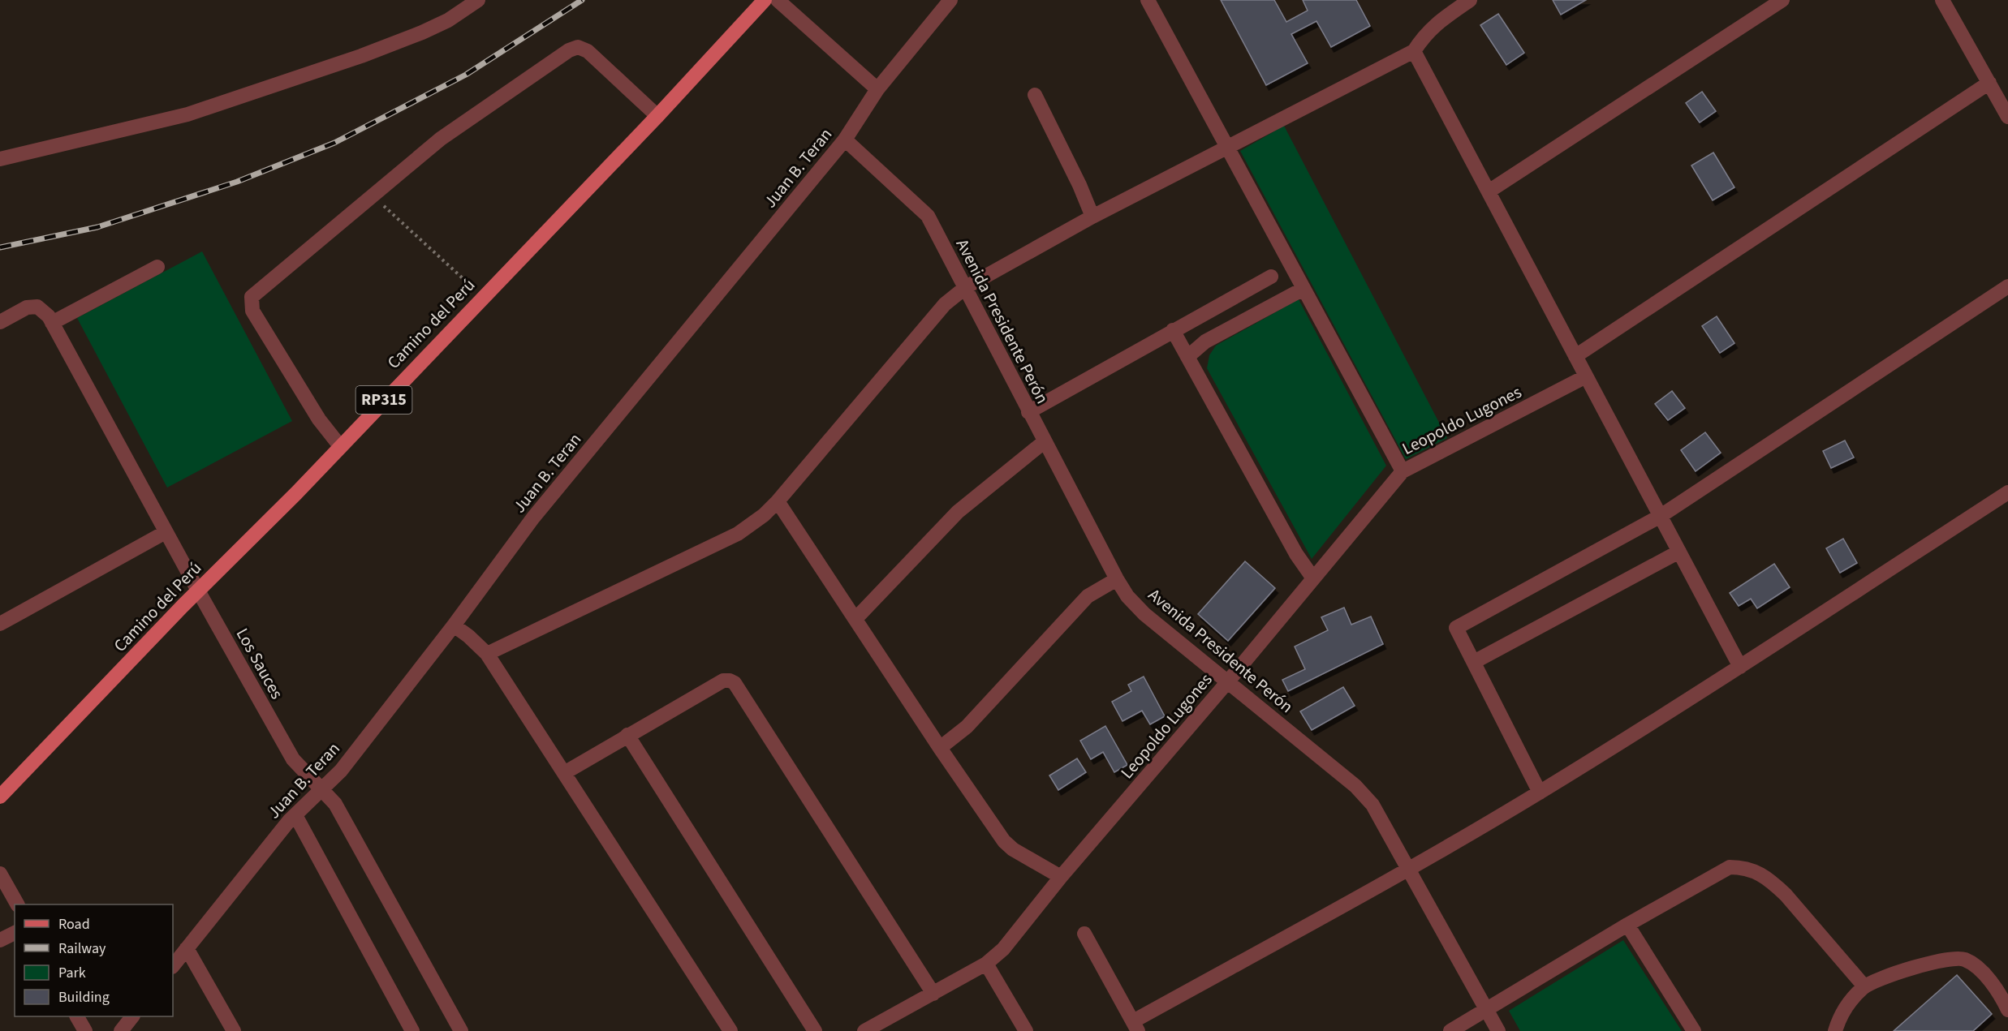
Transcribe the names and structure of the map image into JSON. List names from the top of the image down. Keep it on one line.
{"streets":{"main road":["Camino del Perú","RP315"],"street":["Juan B. Teran","Avenida Presidente Perón","Leopoldo Lugones","Los Sauces"]},"crossings":[["Juan B. Teran","Avenida Presidente Perón"],["Juan B. Teran","Los Sauces"],["Avenida Presidente Perón","Leopoldo Lugones"],["Camino del Perú","Los Sauces"]],"legend":["Road","Railway","Park","Building"]}
